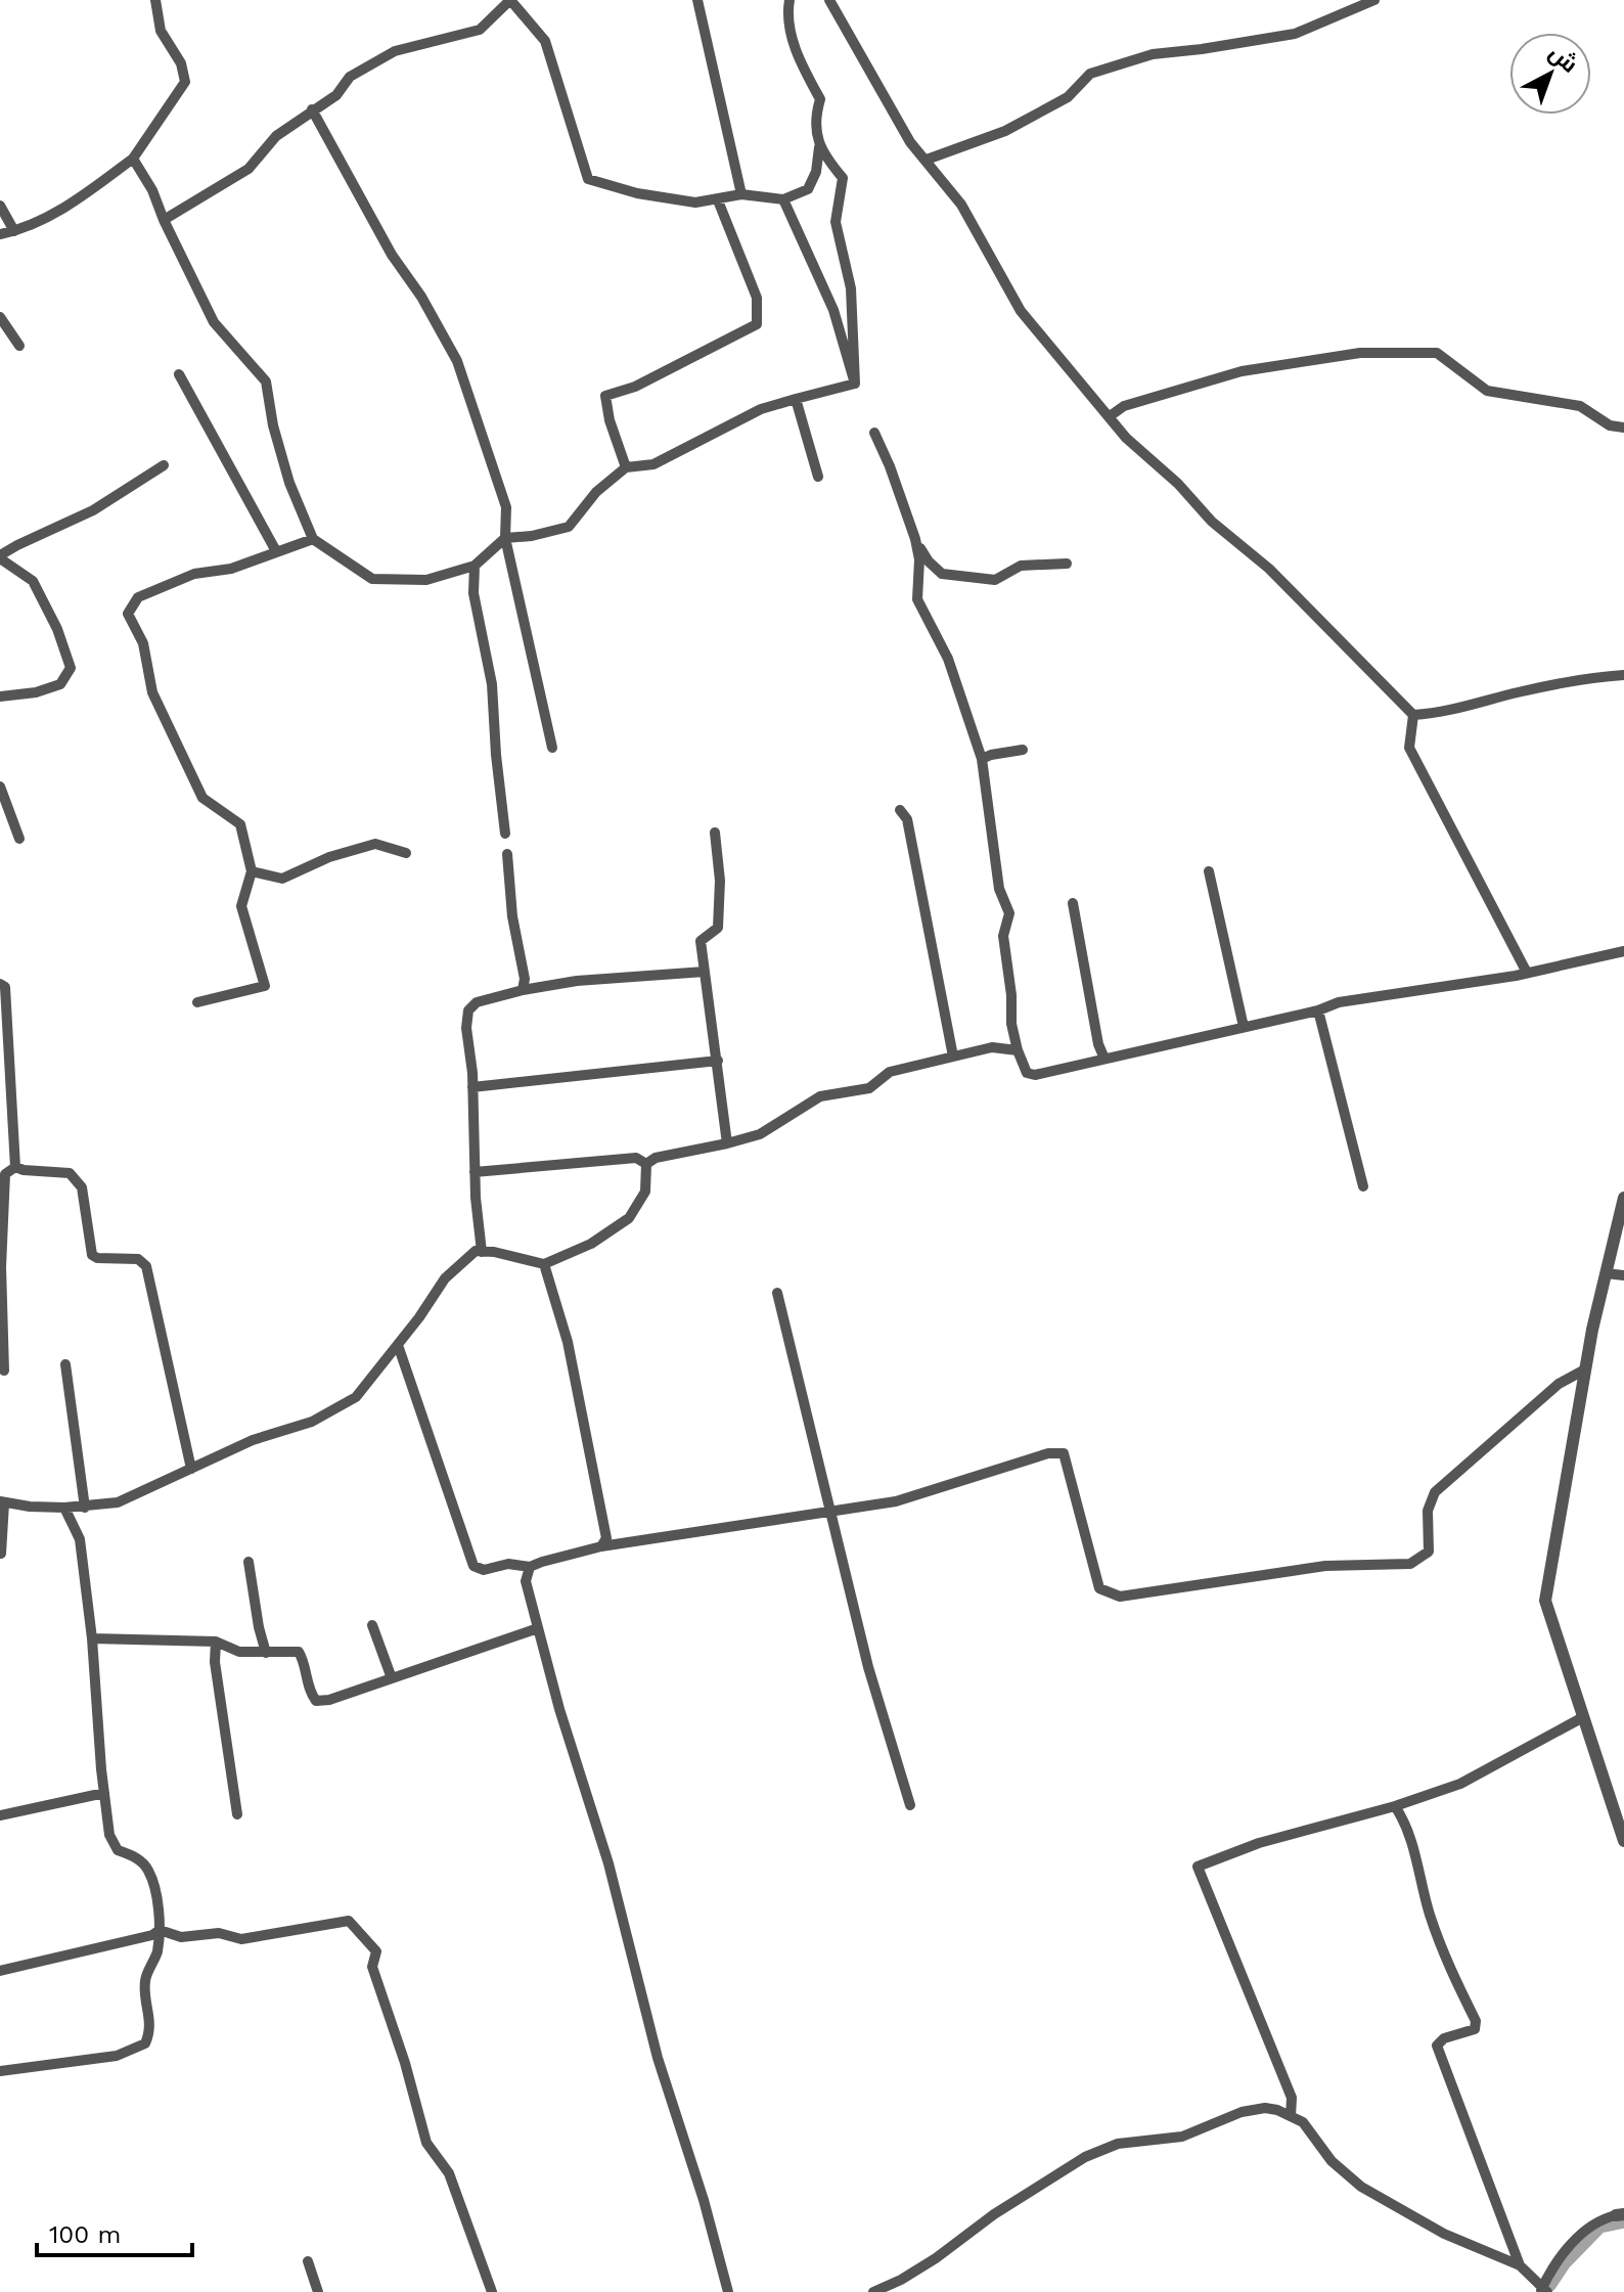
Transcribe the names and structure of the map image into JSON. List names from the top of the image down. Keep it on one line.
{"scale_bar":"100 m","north":"top right"}
